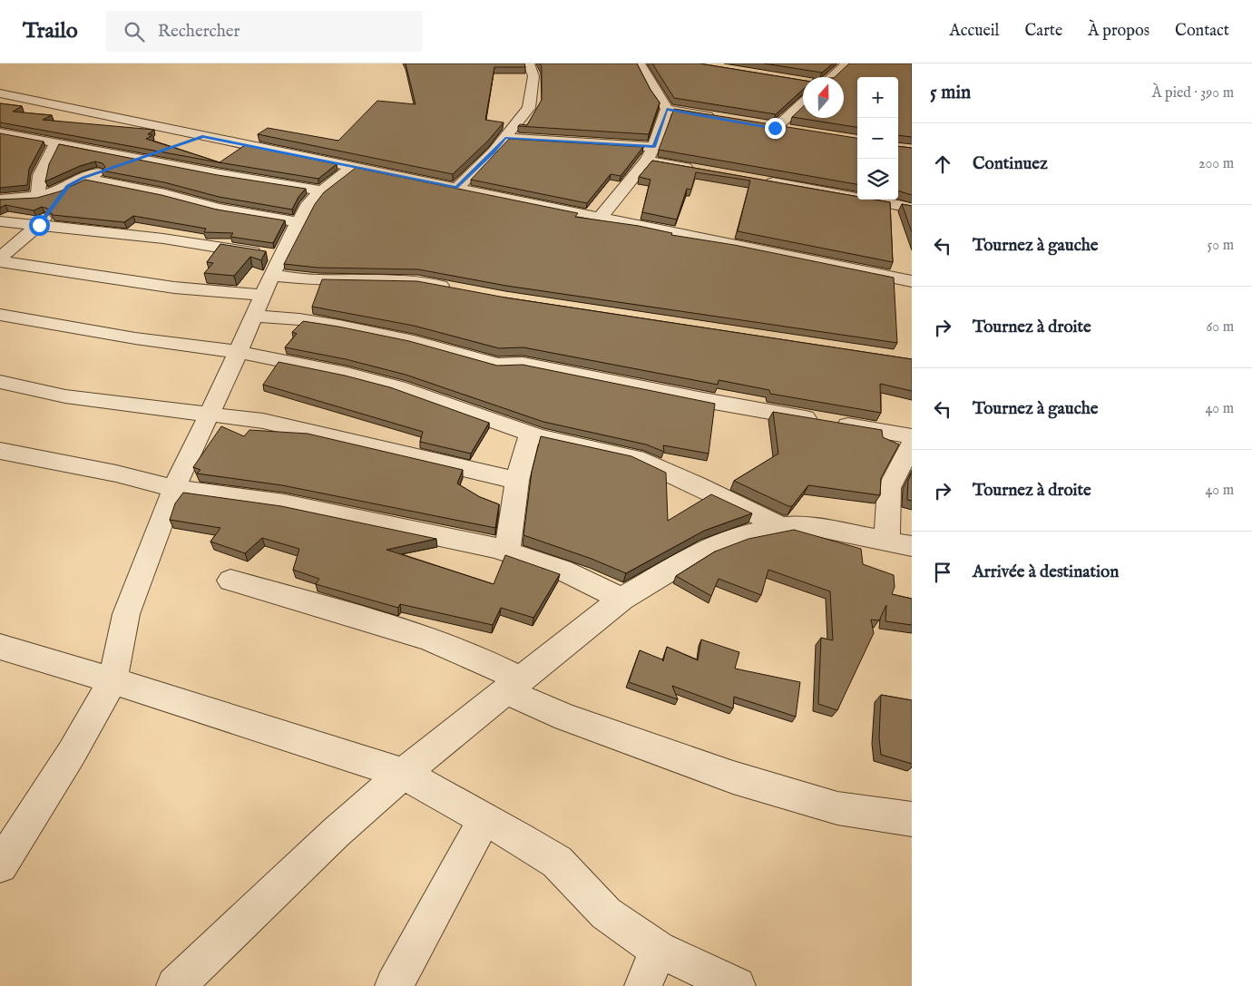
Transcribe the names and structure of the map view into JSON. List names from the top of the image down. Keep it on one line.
{"north":"top","page":{"header":"Trailo","search":"Rechercher","nav":["Accueil","Carte","À propos","Contact"],"heading":["5 min","À pied · 390 m"],"map_buttons":["+","−"],"list":[["Continuez","200 m"],["Tournez à gauche","50 m"],["Tournez à droite","60 m"],["Tournez à gauche","40 m"],["Tournez à droite","40 m"],"Arrivée à destination"]}}
